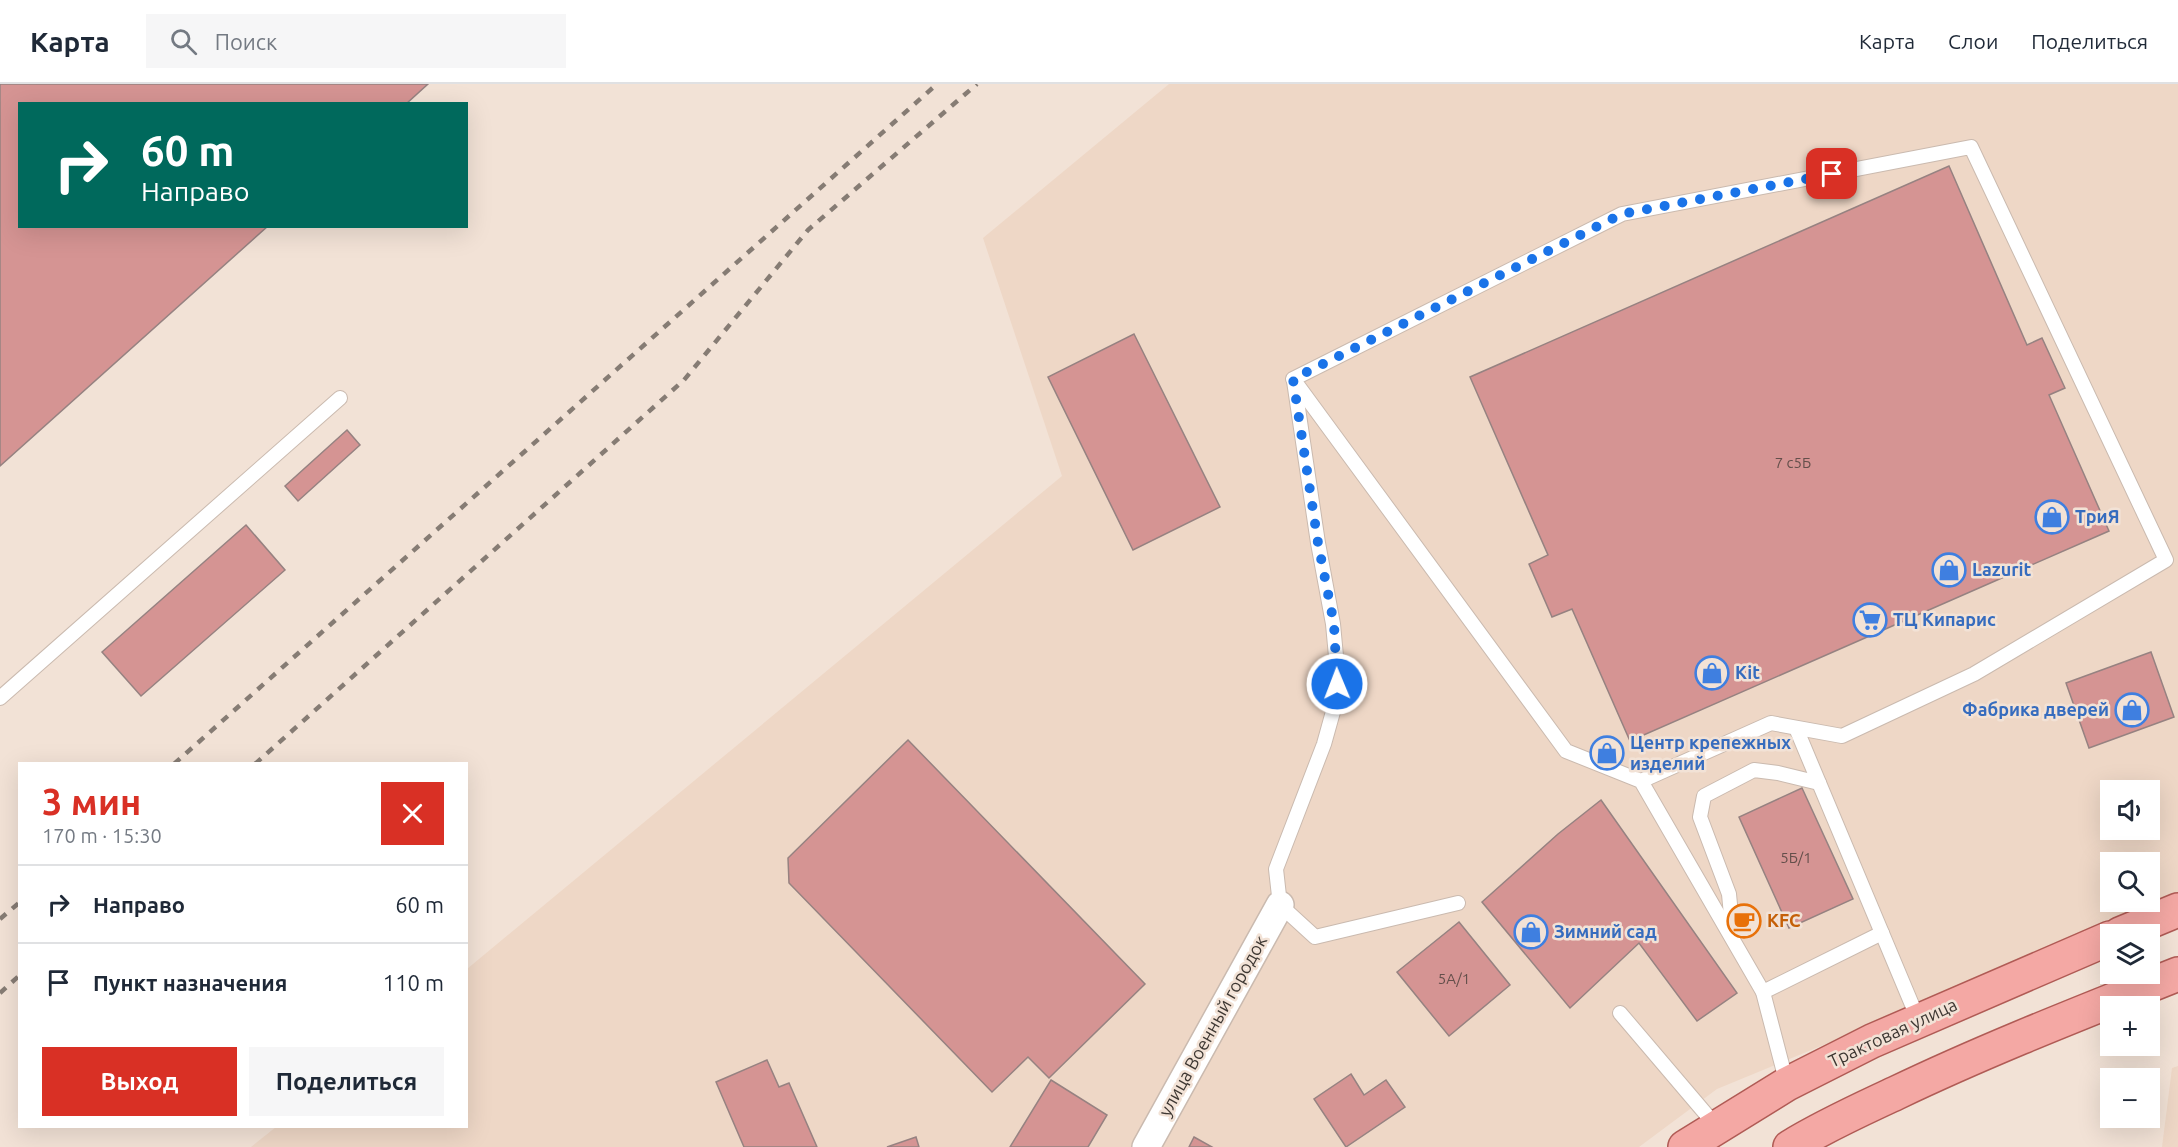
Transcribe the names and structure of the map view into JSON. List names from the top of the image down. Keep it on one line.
{"streets":{"main road":["Трактовая улица"],"street":["улица Военный городок"]},"places":{"shop":["ТриЯ","Lazurit","Kit","Фабрика дверей","Центр крепежных изделий","Зимний сад"],"supermarket":["ТЦ Кипарис"],"cafe":["KFC"]},"house_numbers":["7 с5Б","5Б/1","5А/1"],"page":{"header":"Карта","search":"Поиск","nav":["Карта","Слои","Поделиться"],"turn":["60 m","Направо"],"heading":["3 мин","170 m · 15:30"],"map_buttons":["+","−"],"list":[{"name":"Направо","value":"60 m"},{"name":"Пункт назначения","value":"110 m"}],"buttons":["Выход","Поделиться"]}}
